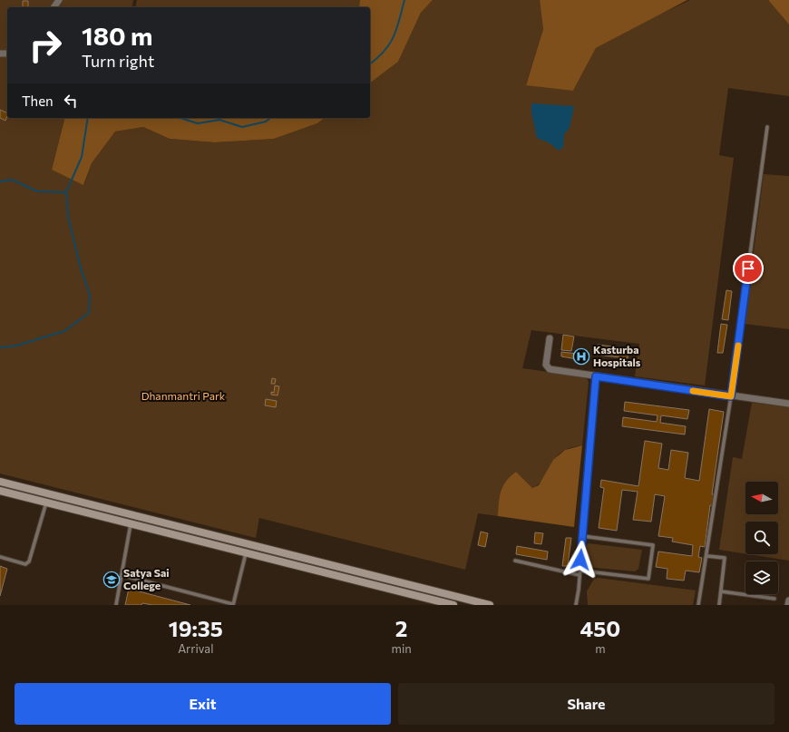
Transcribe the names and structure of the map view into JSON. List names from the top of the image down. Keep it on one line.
{"parks":["Dhanmantri Park"],"places":{"hospital":["Kasturba Hospitals"],"school or university":["Satya Sai College"]},"north":"left","page":{"turn":["180 m","Turn right"],"then":"Then","eta":["19:35","Arrival","2","min","450","m"],"buttons":["Exit","Share"]}}
